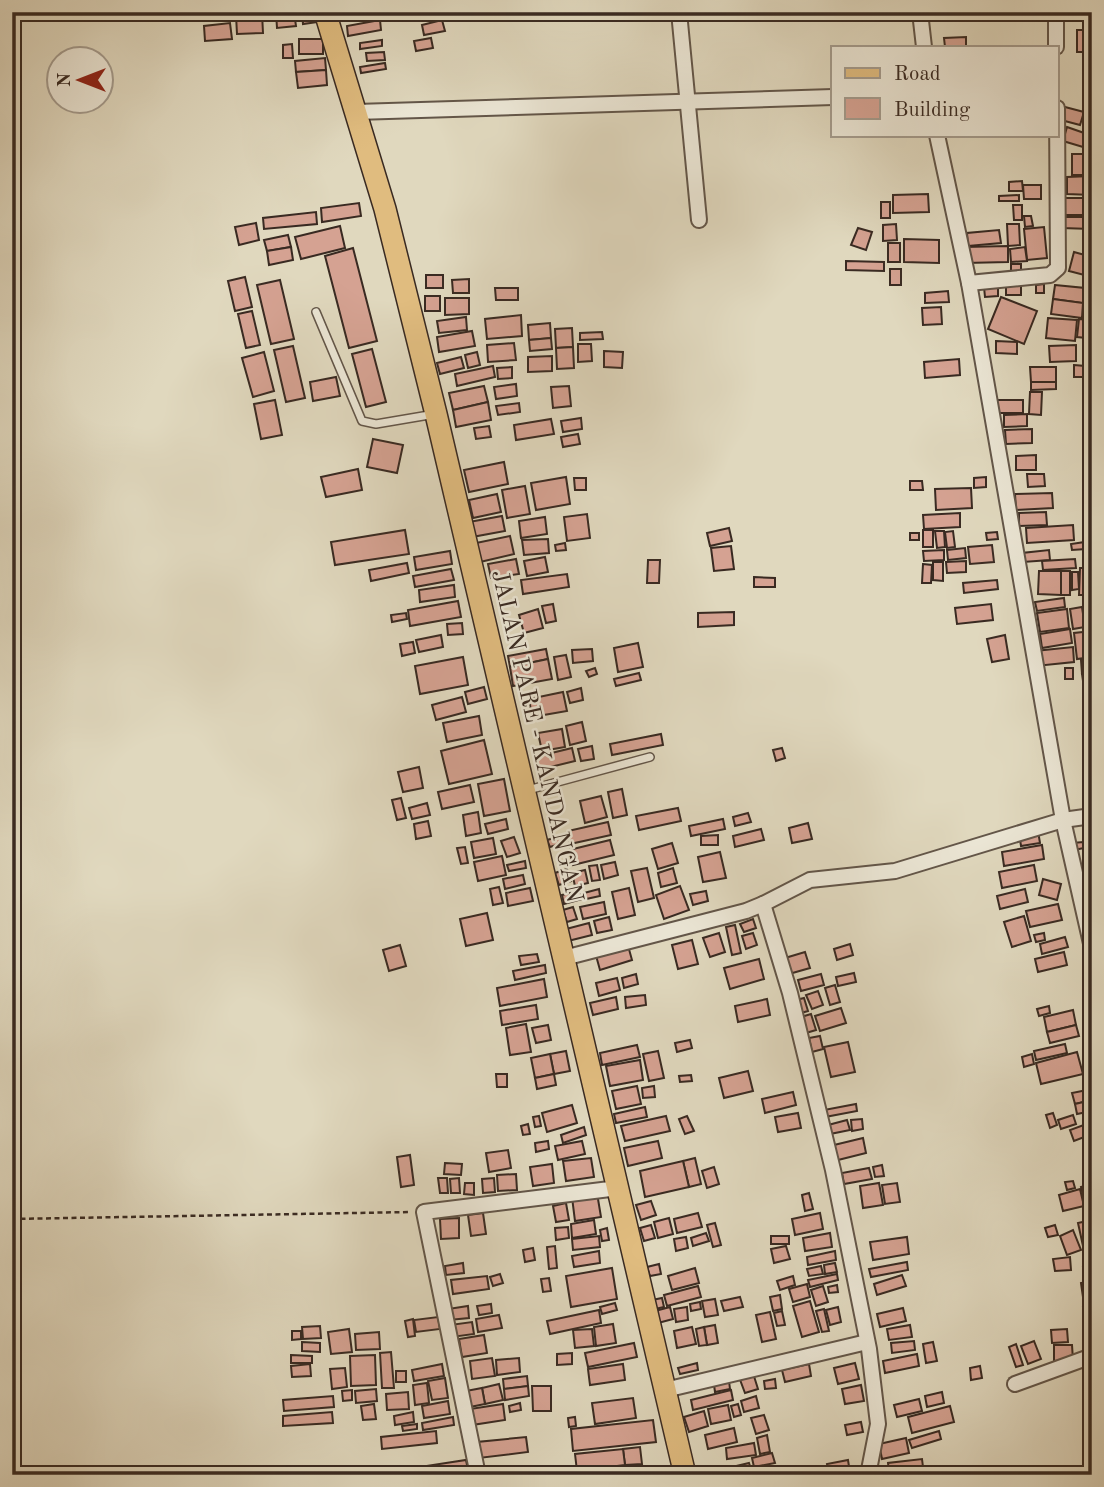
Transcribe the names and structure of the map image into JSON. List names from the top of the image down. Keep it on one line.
{"streets":{"main road":["JALAN PARE - KANDANGAN"]},"legend":["Road","Building"],"north":"left"}
